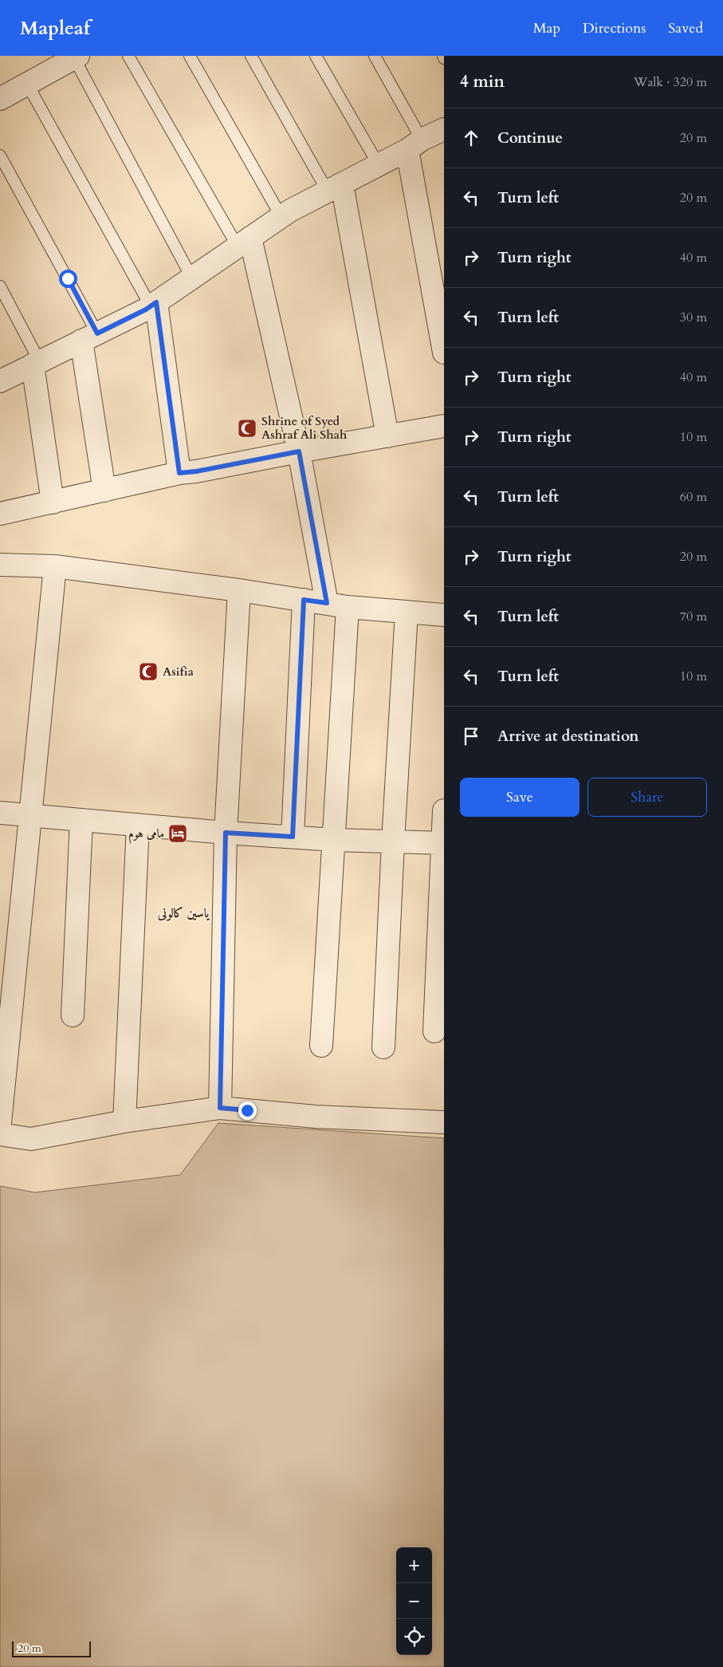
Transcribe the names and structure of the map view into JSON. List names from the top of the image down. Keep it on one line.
{"districts":["یاسین کالونی"],"places":{"mosque":["Shrine of Syed Ashraf Ali Shah","Asifia"],"hotel":["مامی ہوم"]},"scale_bar":"20 m","page":{"header":"Mapleaf","nav":["Map","Directions","Saved"],"heading":["4 min","Walk · 320 m"],"list":[["Continue","20 m"],["Turn left","20 m"],["Turn right","40 m"],["Turn left","30 m"],["Turn right","40 m"],["Turn right","10 m"],["Turn left","60 m"],["Turn right","20 m"],["Turn left","70 m"],["Turn left","10 m"],"Arrive at destination"],"buttons":["Save","Share"],"map_buttons":["+","−"],"scale":"20 m"}}
